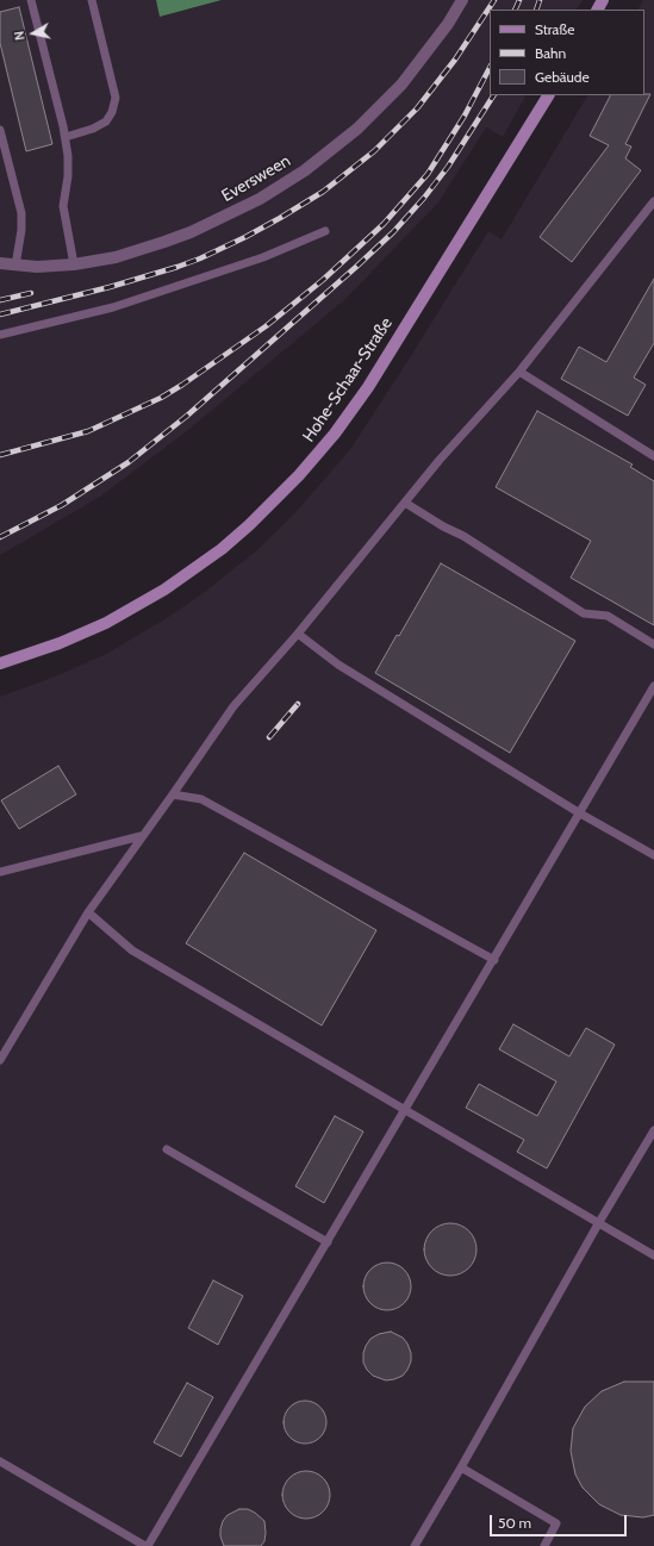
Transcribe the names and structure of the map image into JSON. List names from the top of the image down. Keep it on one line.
{"streets":{"main road":["Hohe-Schaar-Straße"],"street":["Eversween"]},"legend":["Straße","Bahn","Gebäude"],"scale_bar":"50 m","north":"left"}
